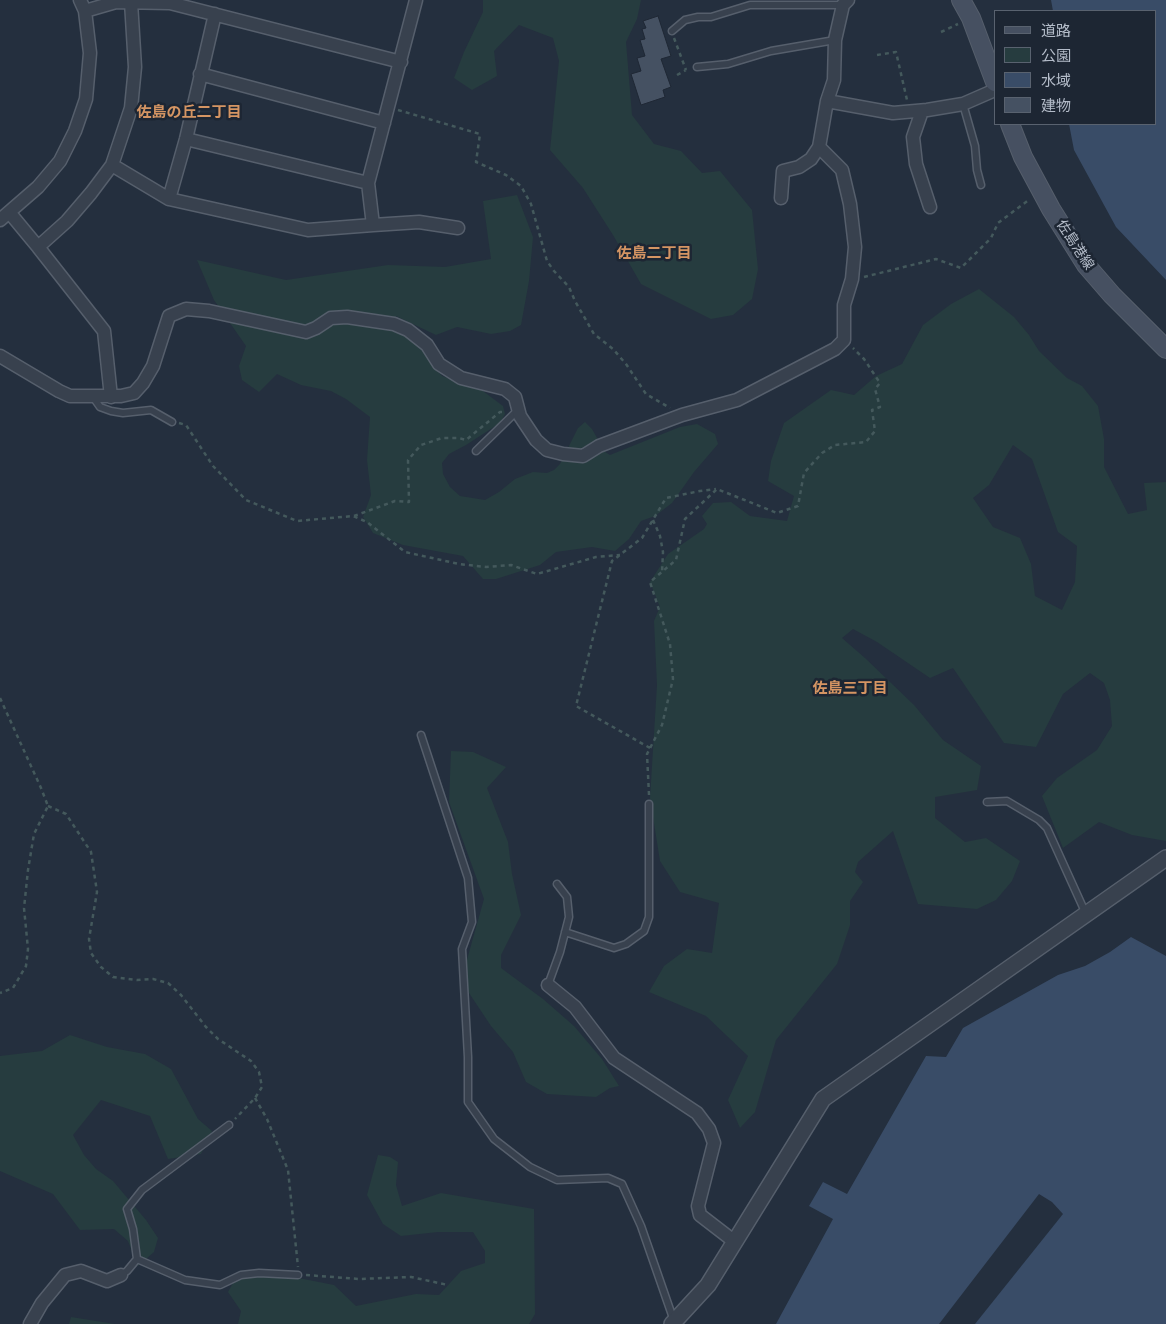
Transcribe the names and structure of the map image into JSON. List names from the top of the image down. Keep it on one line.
{"streets":{"main road":["佐島港線"]},"districts":["佐島の丘二丁目","佐島二丁目","佐島三丁目"],"legend":["道路","公園","水域","建物"]}
